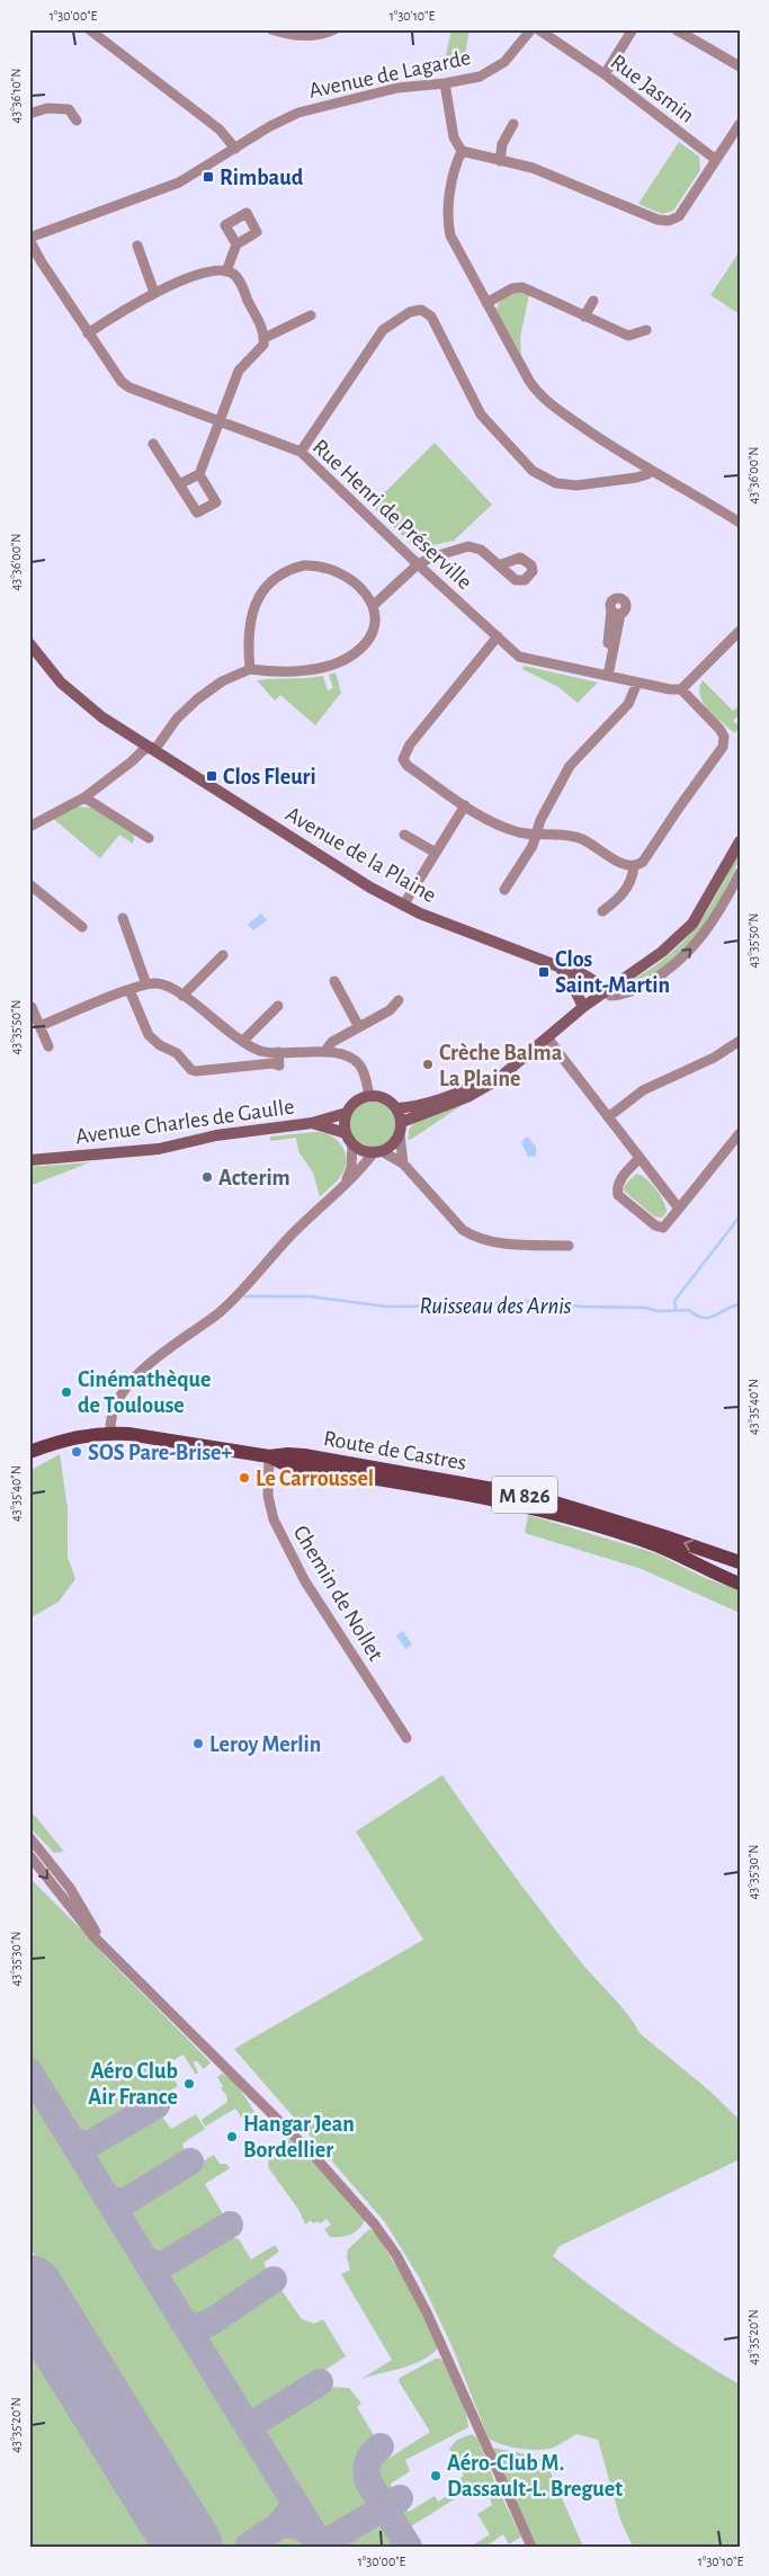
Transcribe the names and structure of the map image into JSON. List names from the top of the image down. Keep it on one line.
{"streets":{"main road":["Route de Castres","M 826"],"street":["Avenue de Lagarde","Rue Jasmin","Rue Henri de Préserville","Avenue de la Plaine","Avenue Charles de Gaulle","Chemin de Nollet"]},"crossings":[["Avenue de Lagarde","Rue Henri de Préserville"],["Route de Castres","Chemin de Nollet"]],"water":["Ruisseau des Arnis"],"places":{"transit":["Rimbaud","Clos Fleuri","Clos Saint-Martin"],"other":["Crèche Balma La Plaine","Acterim","Cinémathèque de Toulouse","SOS Pare-Brise+","Le Carroussel","Leroy Merlin","Aéro Club Air France","Hangar Jean Bordellier","Aéro-Club M. Dassault-L. Breguet"]},"coordinates":["1°30'00\"E","1°30'10\"E","43°36'10\"N","43°36'00\"N","43°35'50\"N","43°35'40\"N","43°35'30\"N","43°35'20\"N"]}
